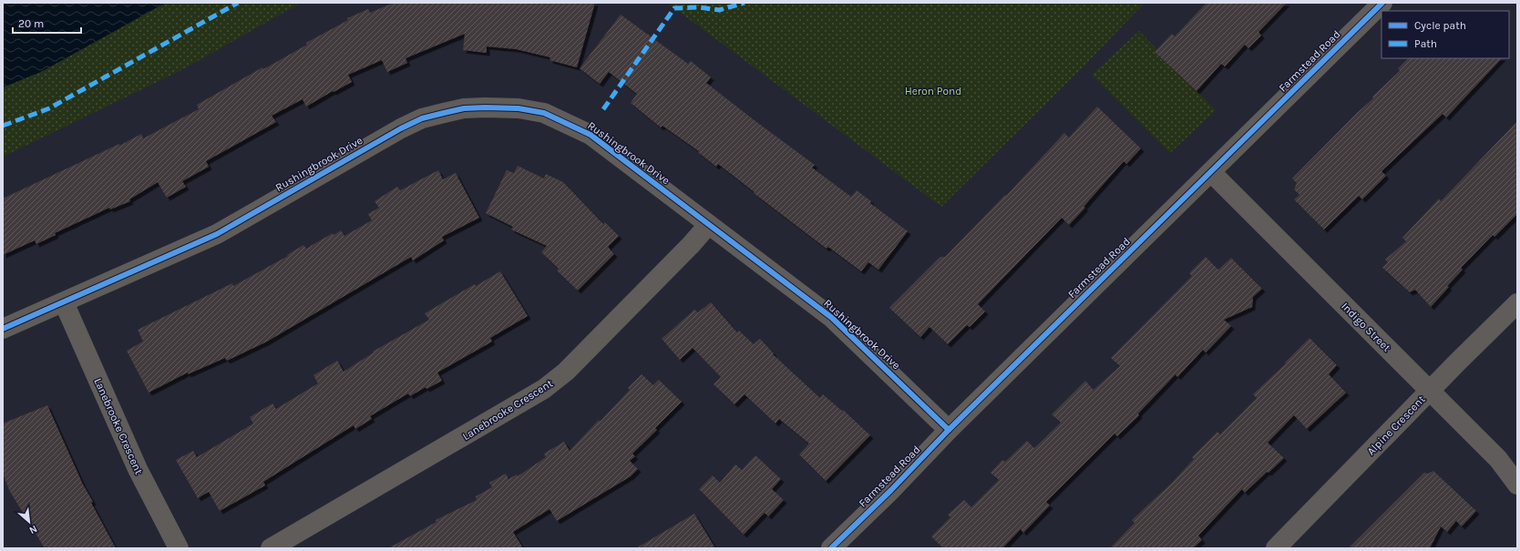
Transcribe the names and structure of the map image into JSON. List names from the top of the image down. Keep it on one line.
{"streets":{"street":["Farmstead Road","Rushingbrook Drive","Indigo Street","Lanebrooke Crescent","Alpine Crescent"]},"crossings":[["Farmstead Road","Rushingbrook Drive"],["Farmstead Road","Indigo Street"],["Rushingbrook Drive","Lanebrooke Crescent"],["Indigo Street","Alpine Crescent"]],"parks":["Heron Pond"],"legend":["Cycle path","Path"],"scale_bar":"20 m","north":"bottom right"}
